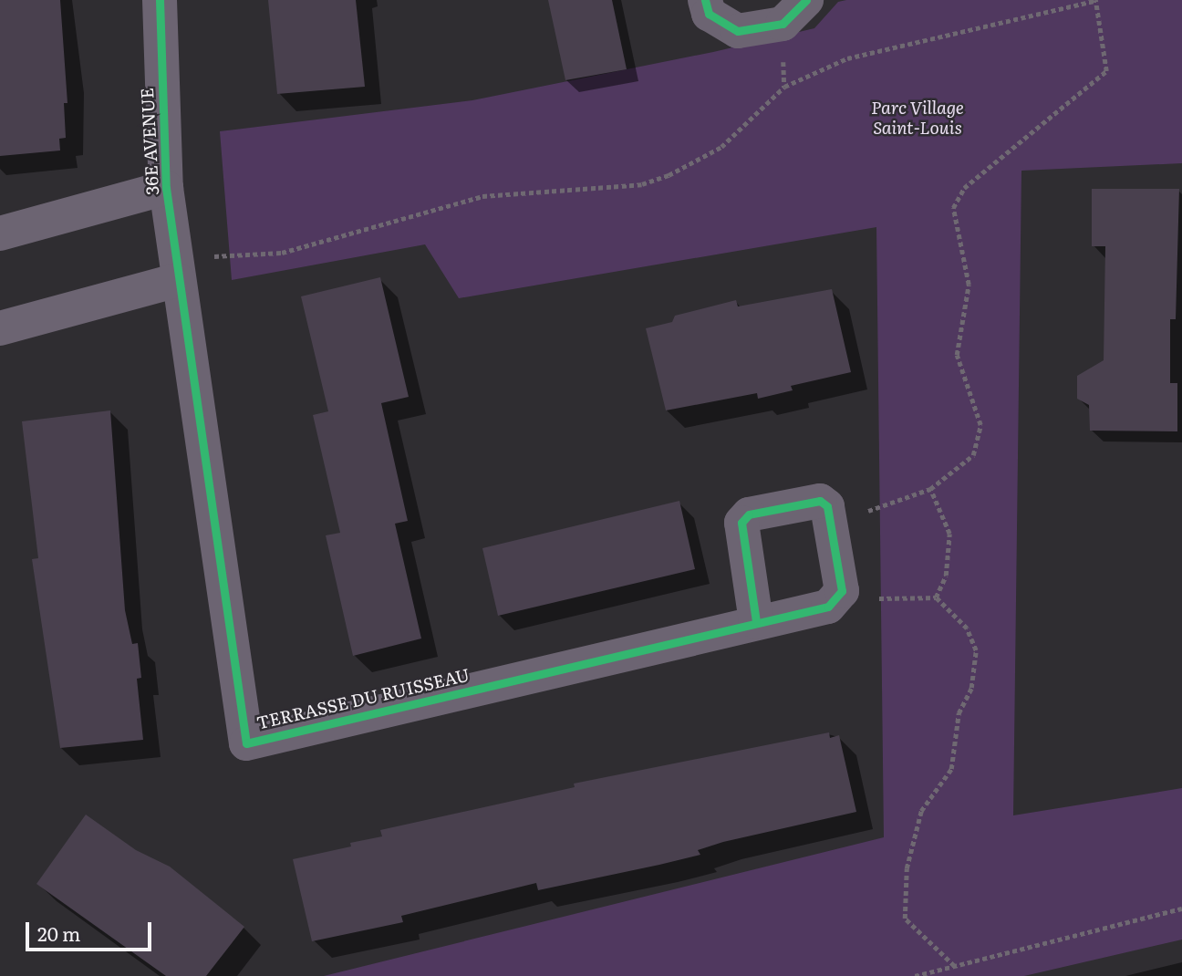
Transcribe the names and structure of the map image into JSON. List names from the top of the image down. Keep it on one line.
{"streets":{"street":["36E AVENUE","TERRASSE DU RUISSEAU"]},"crossings":[["36E AVENUE","TERRASSE DU RUISSEAU"]],"parks":["Parc Village Saint-Louis"],"scale_bar":"20 m"}
